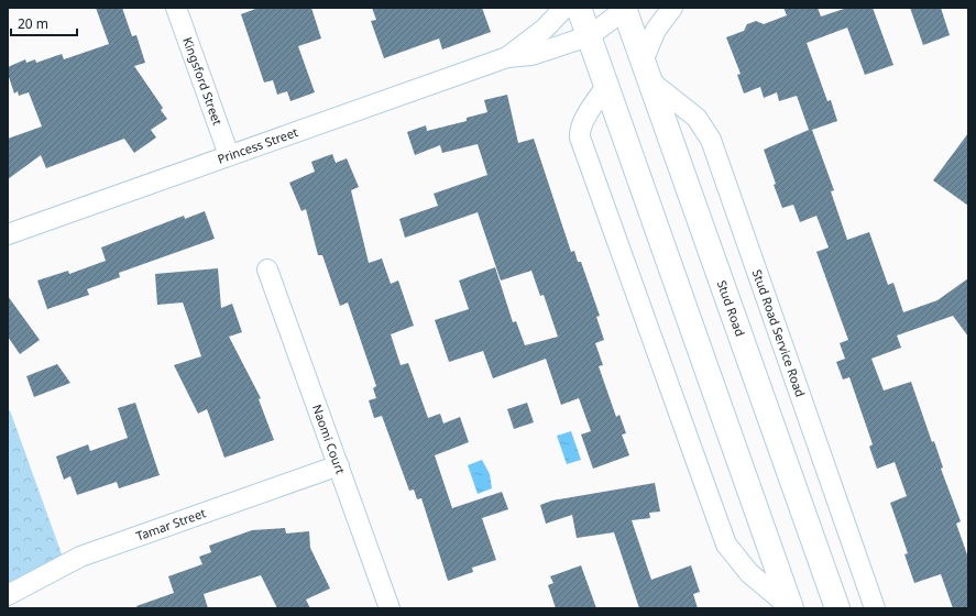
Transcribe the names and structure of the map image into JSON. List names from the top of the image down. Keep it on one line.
{"streets":{"main road":["Stud Road"],"street":["Kingsford Street","Princess Street","Stud Road Service Road","Naomi Court","Tamar Street"]},"crossings":[["Kingsford Street","Princess Street"],["Princess Street","Stud Road"],["Stud Road","Stud Road Service Road"],["Naomi Court","Tamar Street"]],"scale_bar":"20 m"}
